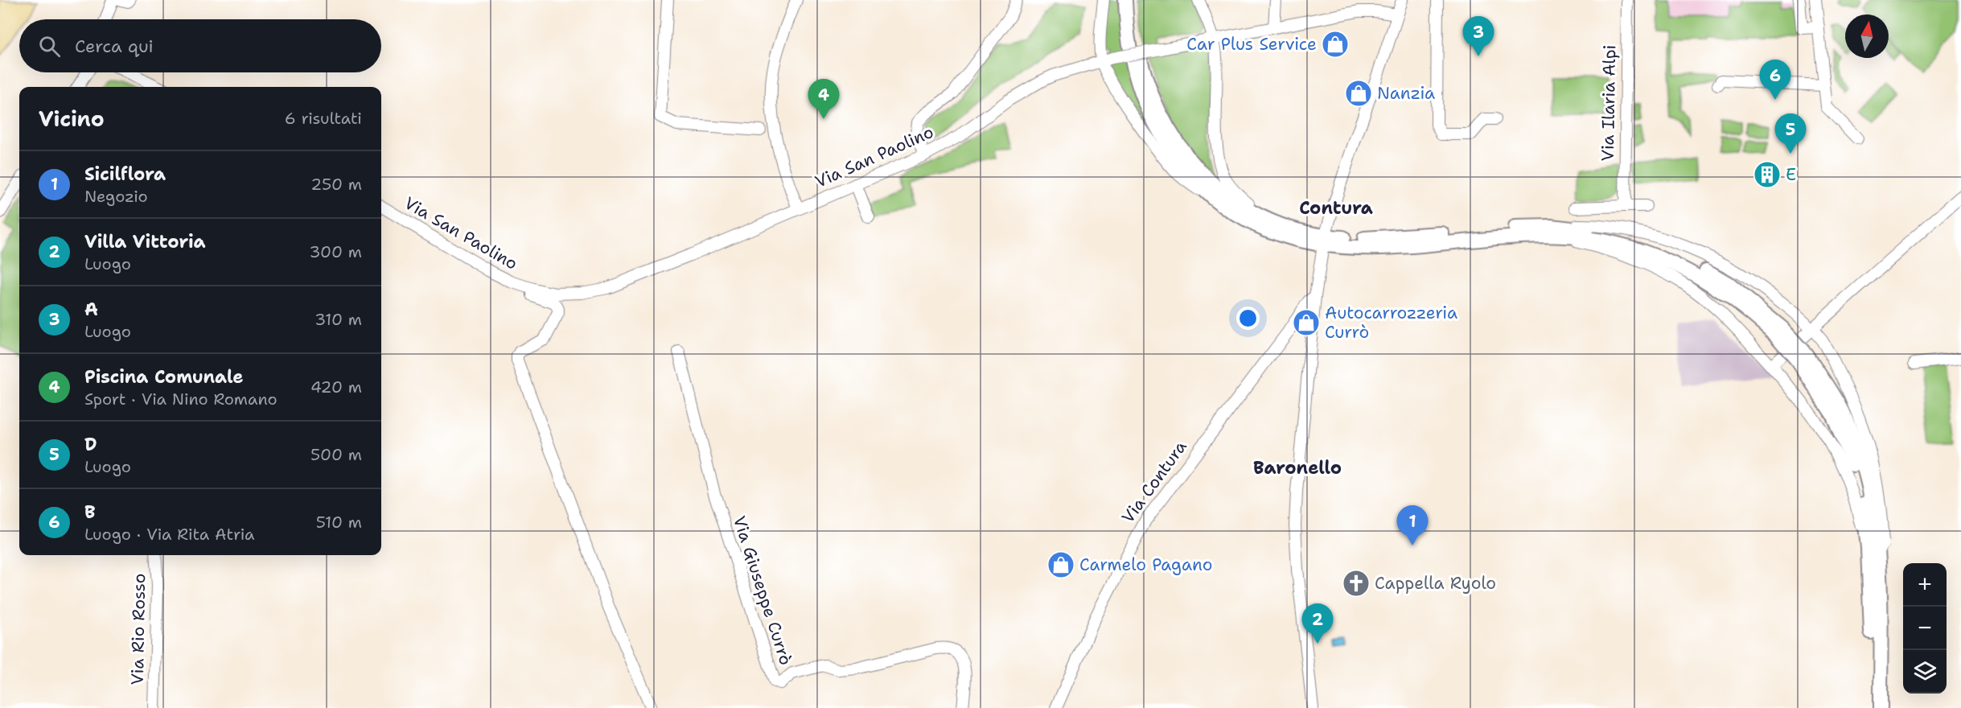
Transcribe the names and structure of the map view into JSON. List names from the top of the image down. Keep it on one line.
{"streets":{"street":["Via Ilaria Alpi","Via San Paolino","Via Contura","Via Giuseppe Currò","Via Rio Rosso"]},"districts":["Contura","Baronello"],"places":{"shop":["Car Plus Service","Nanzia","Autocarrozzeria Currò","Carmelo Pagano"],"building":["E"],"church":["Cappella Ryolo"]},"north":"top","page":{"pins":["3","6","4","5","1","2"],"search":"Cerca qui","heading":["Vicino","6 risultati"],"list":[{"mark":"1","name":"Sicilflora","note":"Negozio","value":"250 m"},{"mark":"2","name":"Villa Vittoria","note":"Luogo","value":"300 m"},{"mark":"3","name":"A","note":"Luogo","value":"310 m"},{"mark":"4","name":"Piscina Comunale","note":"Sport · Via Nino Romano","value":"420 m"},{"mark":"5","name":"D","note":"Luogo","value":"500 m"},{"mark":"6","name":"B","note":"Luogo · Via Rita Atria","value":"510 m"}],"map_buttons":["+","−"]}}
